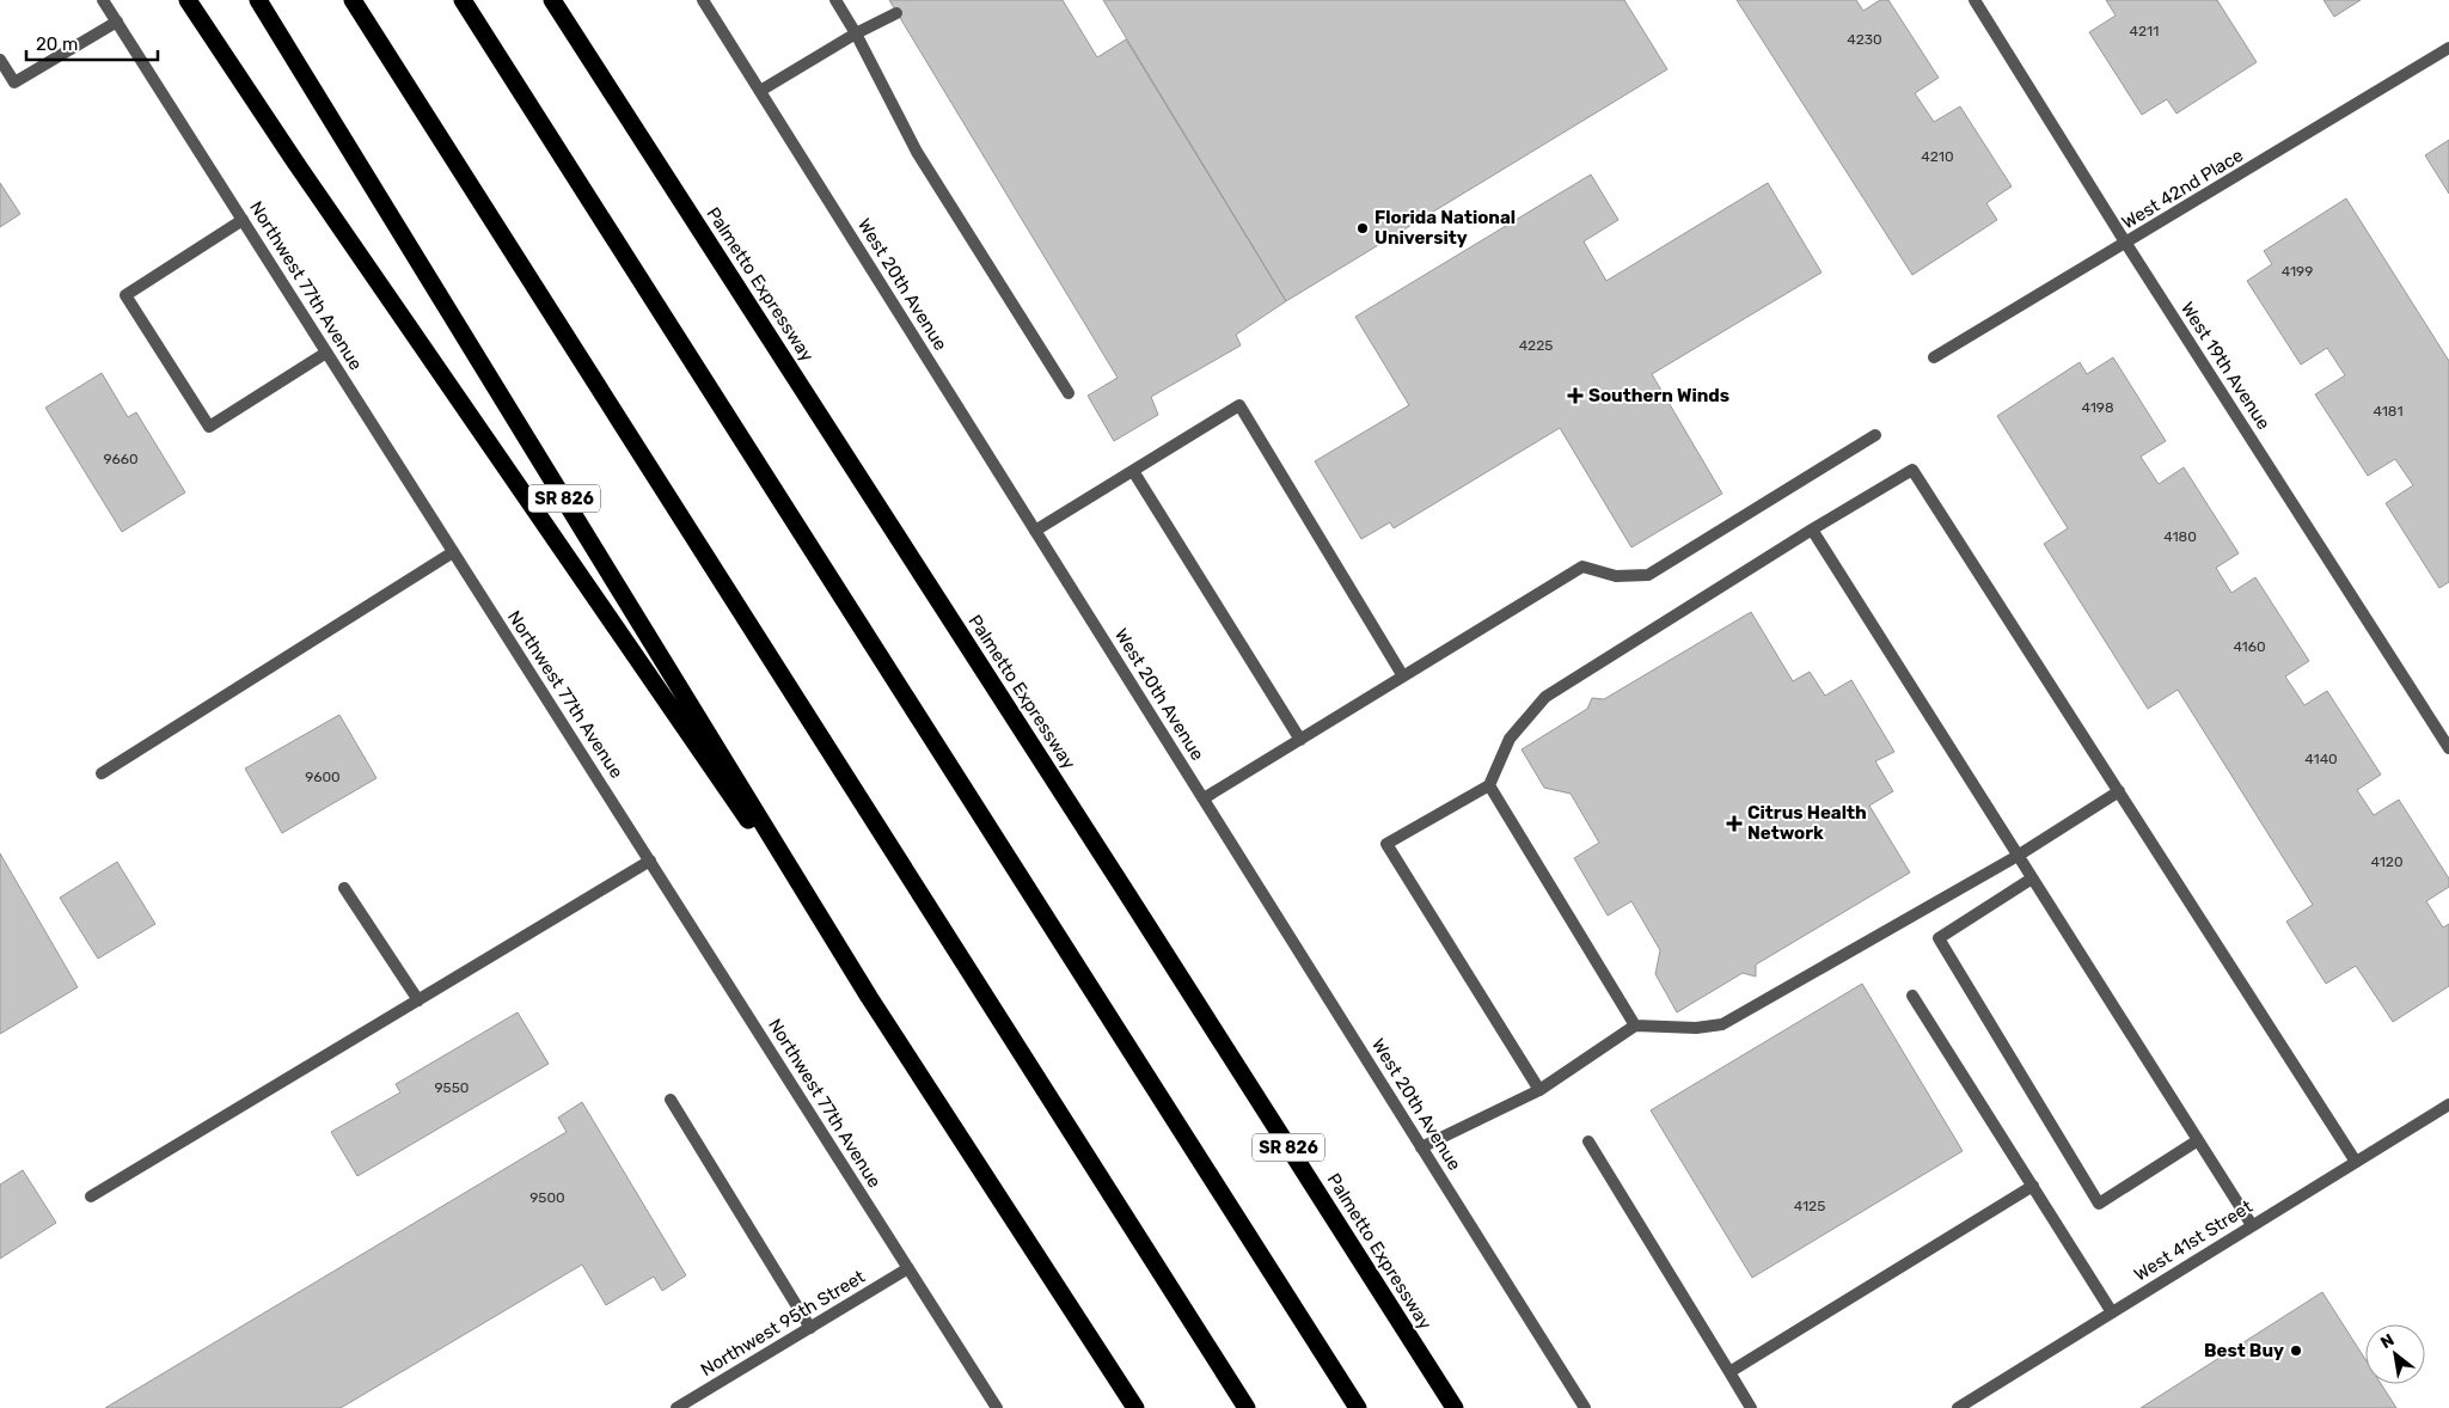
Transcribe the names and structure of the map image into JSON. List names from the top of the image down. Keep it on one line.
{"streets":{"highway":["Palmetto Expressway","SR 826"],"street":["West 42nd Place","West 20th Avenue","Northwest 77th Avenue","West 19th Avenue","West 41st Street","Northwest 95th Street"]},"crossings":[["West 42nd Place","West 19th Avenue"],["Northwest 77th Avenue","Northwest 95th Street"]],"places":{"other":["Florida National University","Best Buy"],"health":["Southern Winds","Citrus Health Network"]},"house_numbers":["4211","4230","4210","4199","4225","4198","4181","9660","4180","4160","4140","9600","4120","9550","9500","4125"],"scale_bar":"20 m","north":"top left"}
